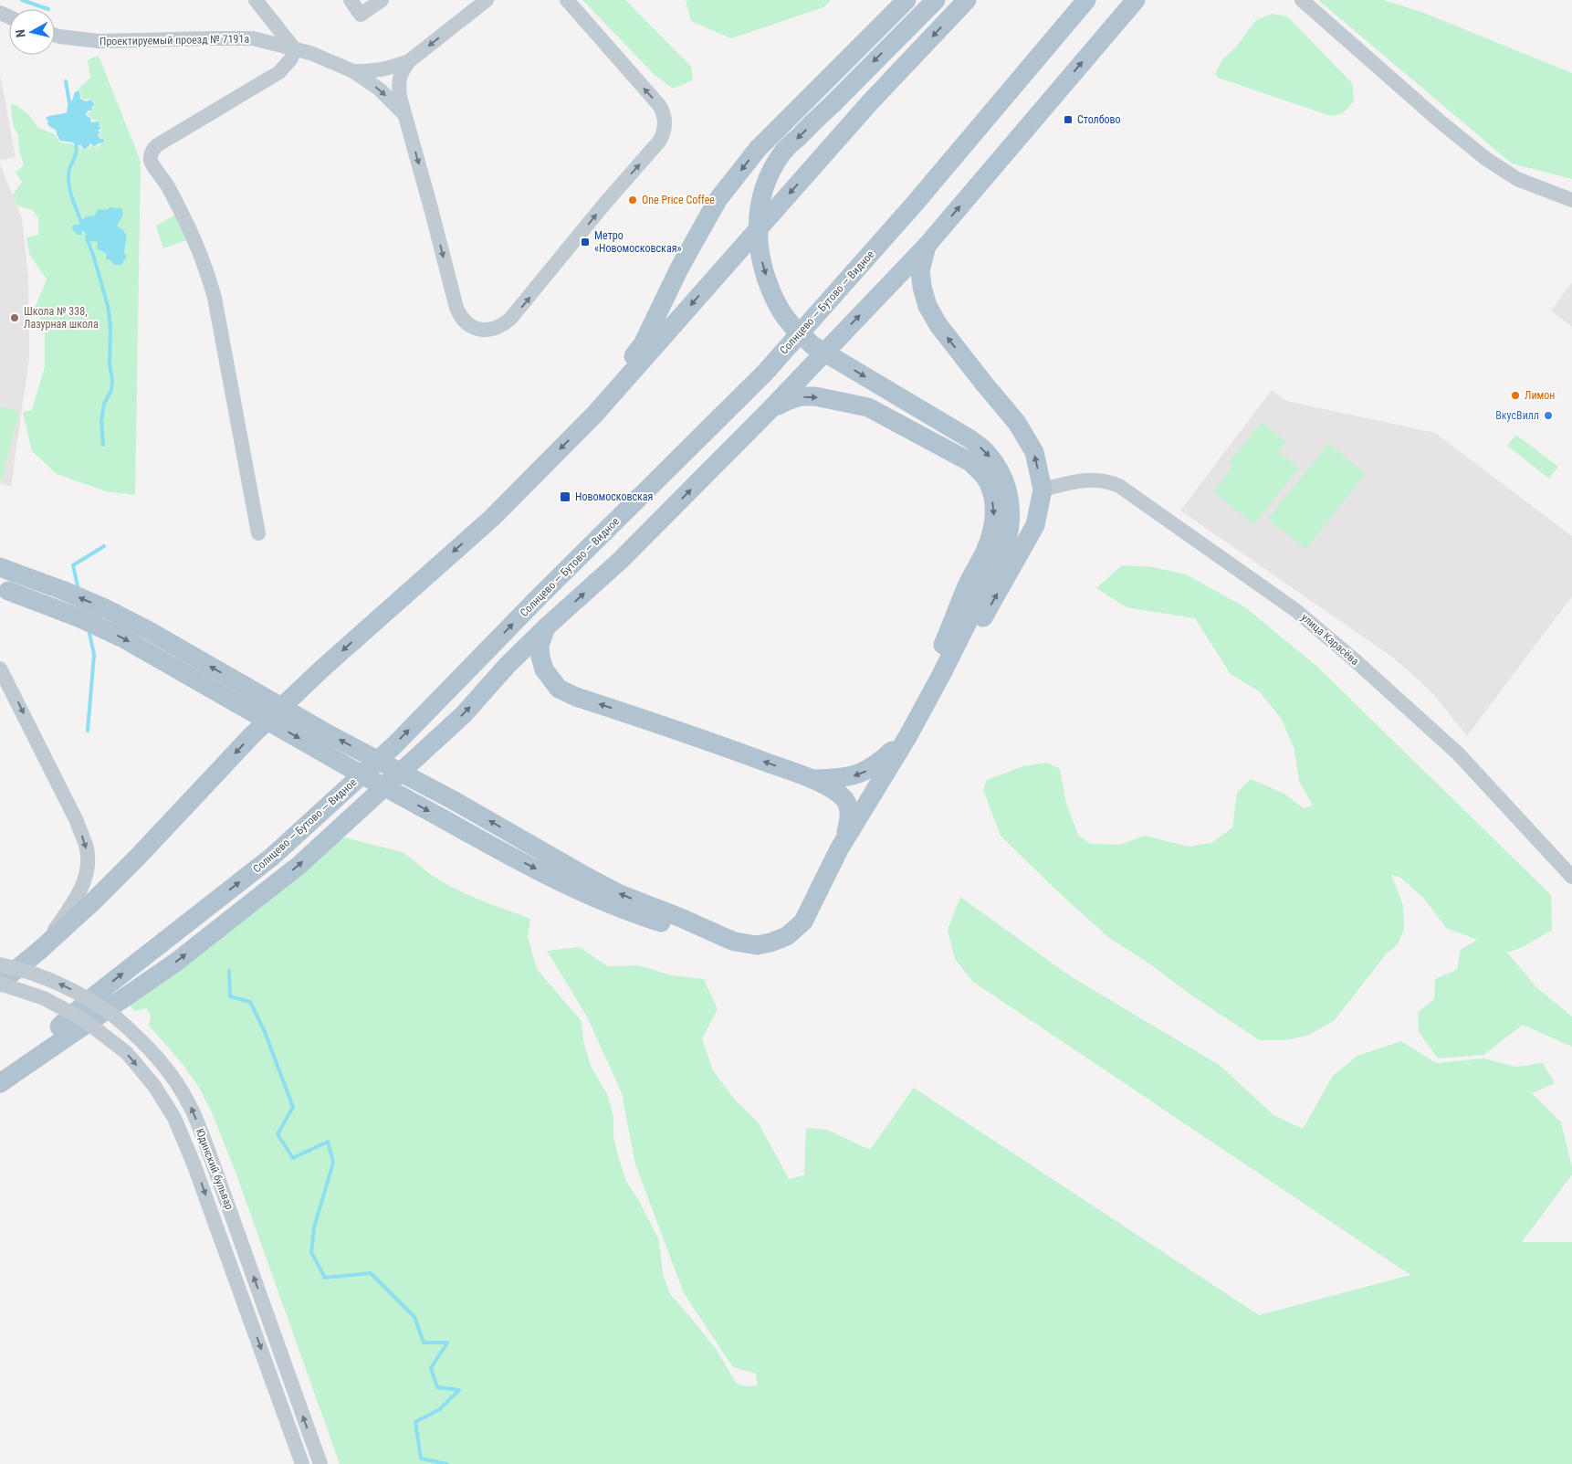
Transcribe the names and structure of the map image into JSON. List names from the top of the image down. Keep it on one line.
{"streets":{"main road":["Солнцево — Бутово — Видное"],"street":["Проектируемый проезд № 7191а","улица Карасёва","Юдинский бульвар"]},"places":{"transit":["Столбово","Метро «Новомосковская»","Новомосковская"],"other":["One Price Coffee","Школа № 338, Лазурная школа","Лимон","ВкусВилл"]},"north":"left"}
